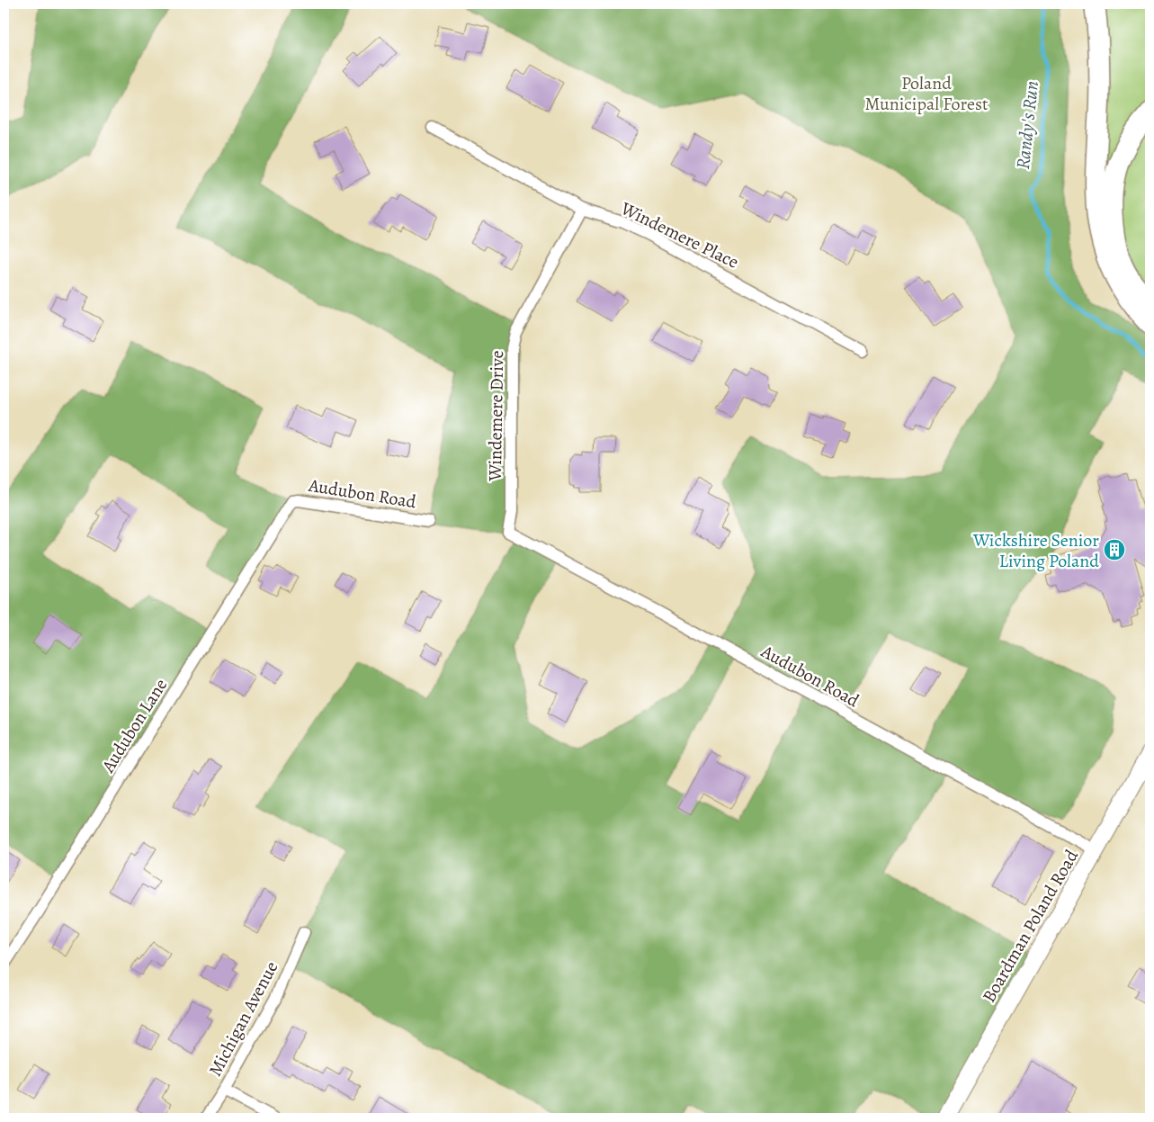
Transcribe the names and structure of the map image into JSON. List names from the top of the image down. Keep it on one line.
{"streets":{"main road":["Boardman Poland Road"],"street":["Windemere Place","Windemere Drive","Audubon Road","Audubon Lane","Michigan Avenue"]},"crossings":[["Windemere Place","Windemere Drive"],["Windemere Drive","Audubon Road"],["Audubon Road","Audubon Lane"],["Audubon Road","Boardman Poland Road"]],"water":["Randy's Run"],"parks":["Poland Municipal Forest"],"places":{"building":["Wickshire Senior Living Poland"]}}
